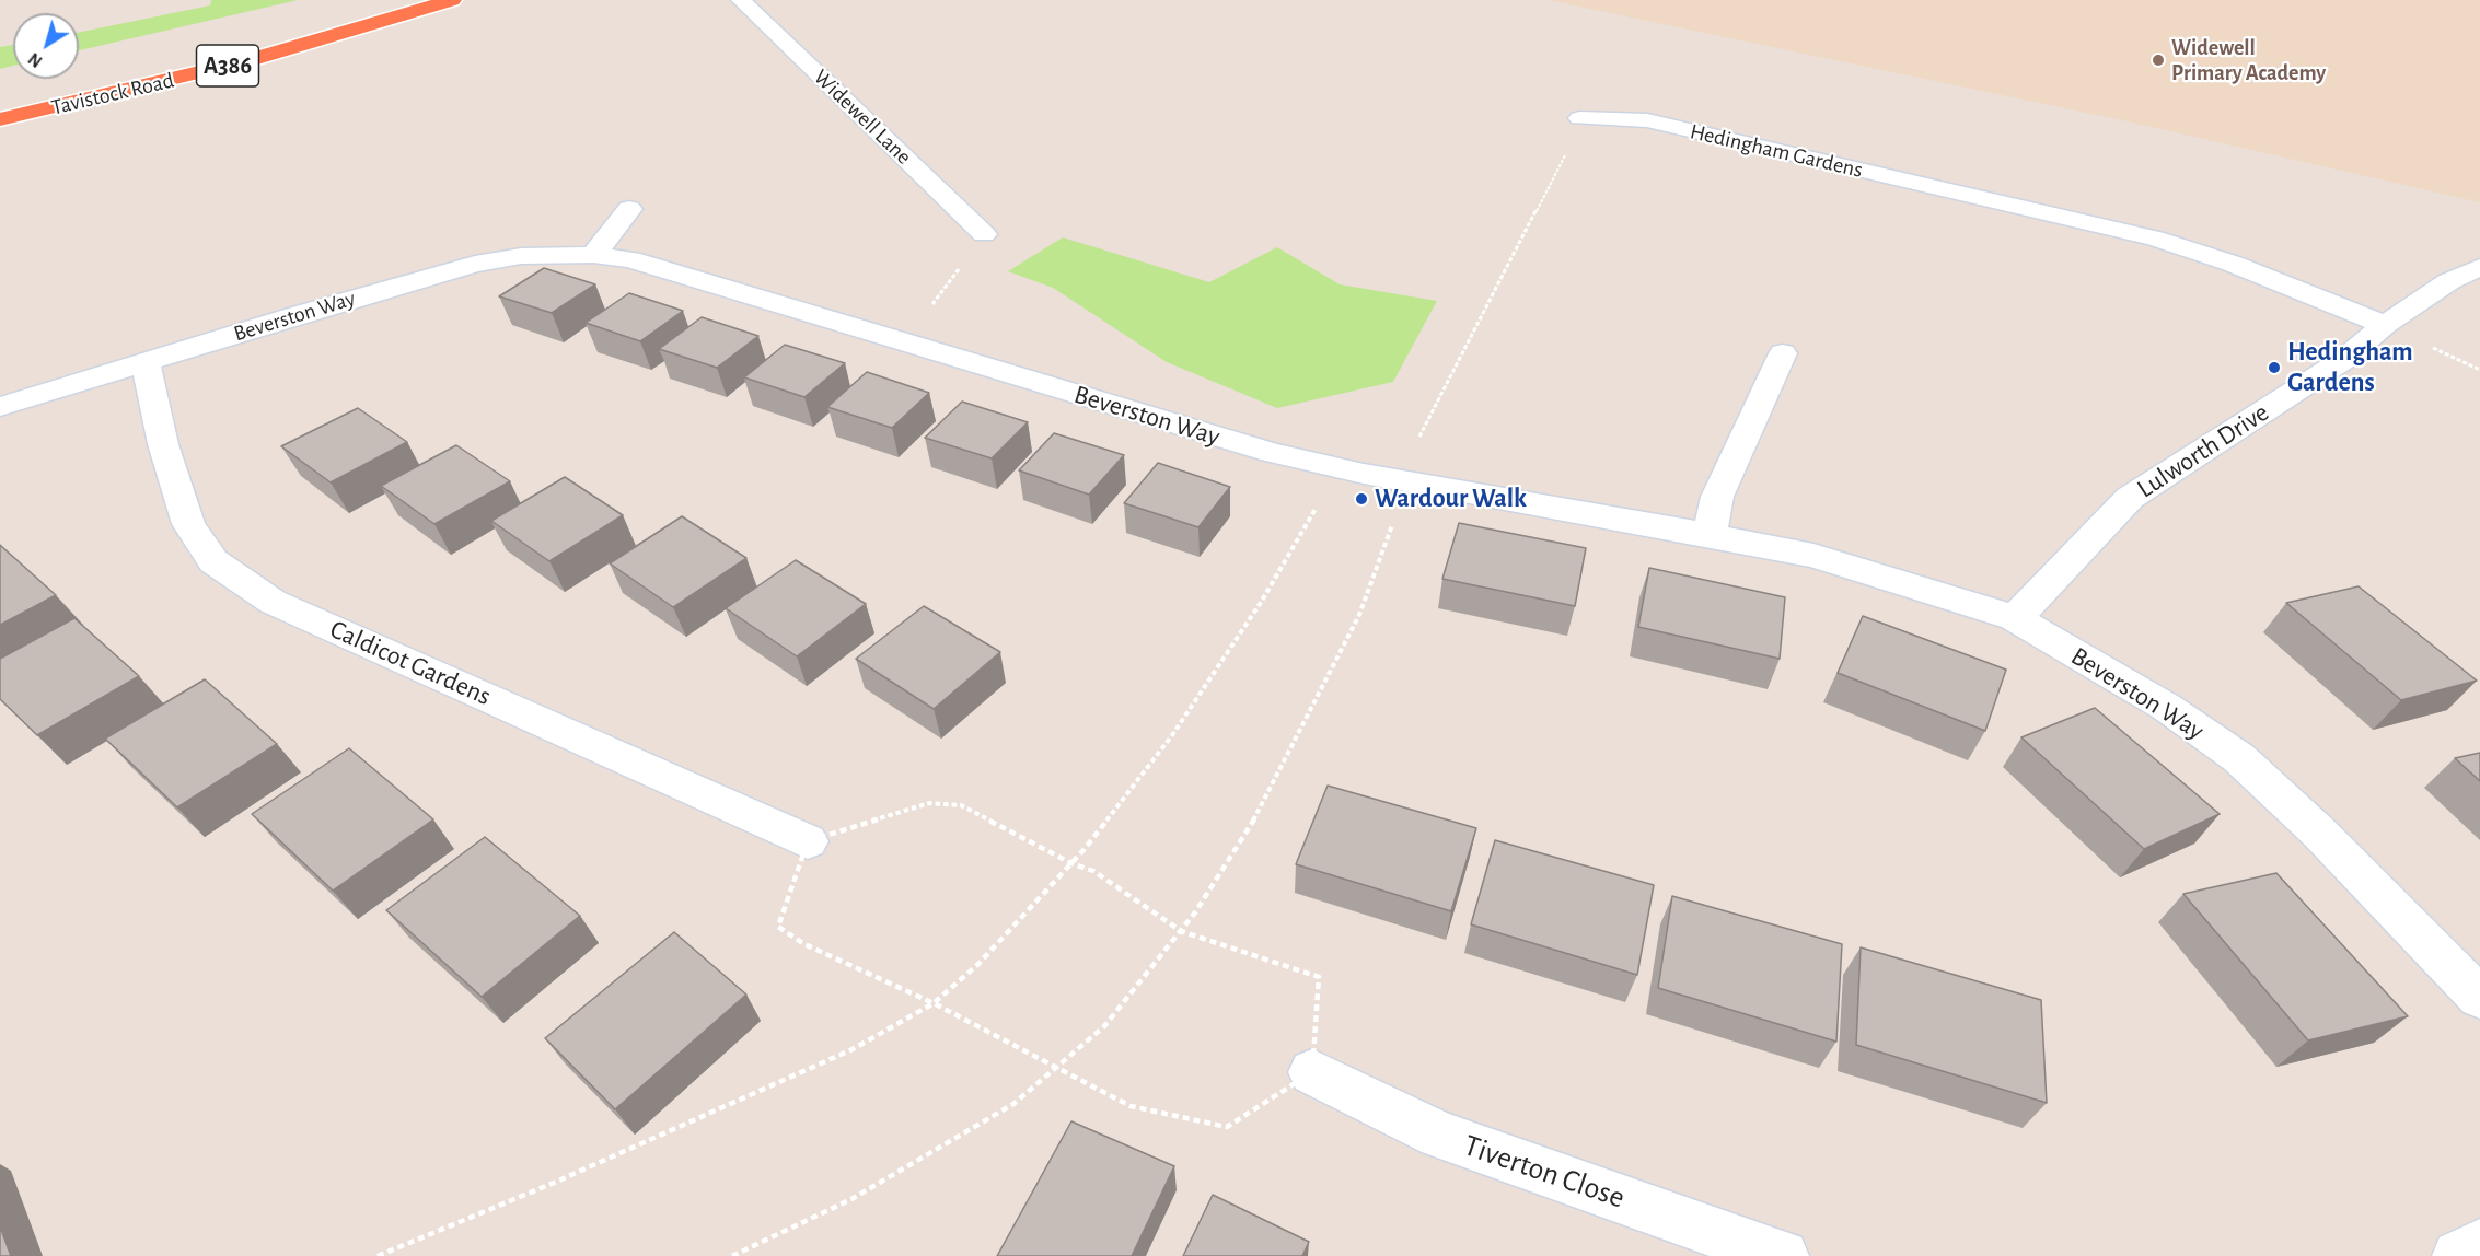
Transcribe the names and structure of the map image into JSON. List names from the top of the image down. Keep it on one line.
{"streets":{"highway":["A386","Tavistock Road"],"street":["Widewell Lane","Hedingham Gardens","Beverston Way","Lulworth Drive","Caldicot Gardens","Tiverton Close"]},"crossings":[["Hedingham Gardens","Lulworth Drive"],["Beverston Way","Lulworth Drive"],["Beverston Way","Caldicot Gardens"]],"places":["Widewell Primary Academy","Hedingham Gardens","Wardour Walk"],"north":"bottom left"}
